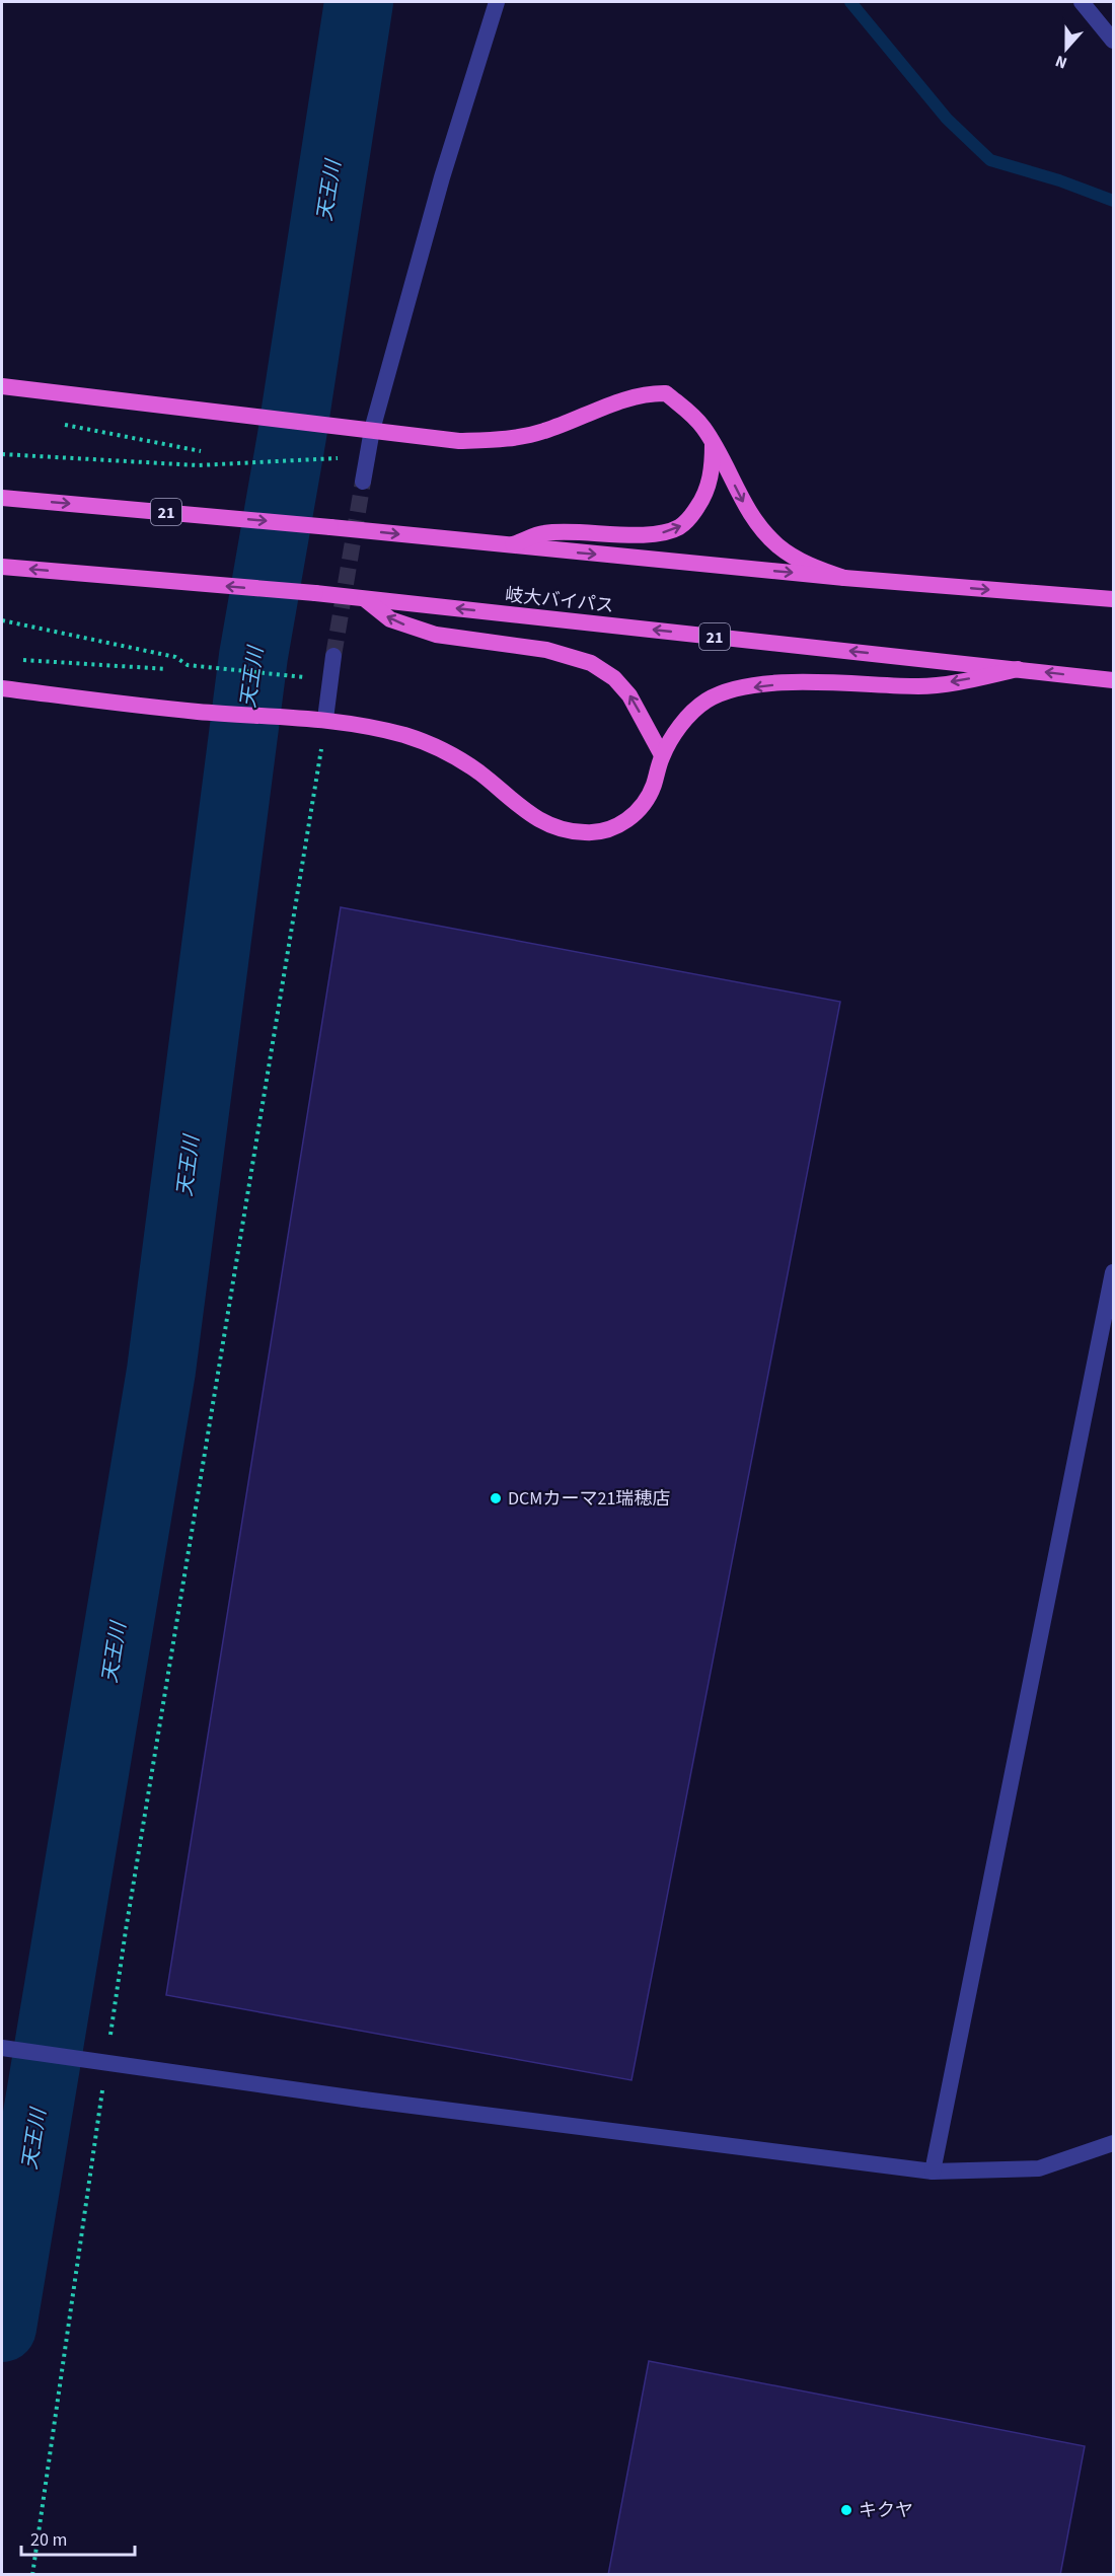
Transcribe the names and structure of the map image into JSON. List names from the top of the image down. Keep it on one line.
{"streets":{"highway":["21","岐大バイパス"]},"water":["天王川"],"places":["DCMカーマ21瑞穂店","キクヤ"],"scale_bar":"20 m","north":"bottom"}
